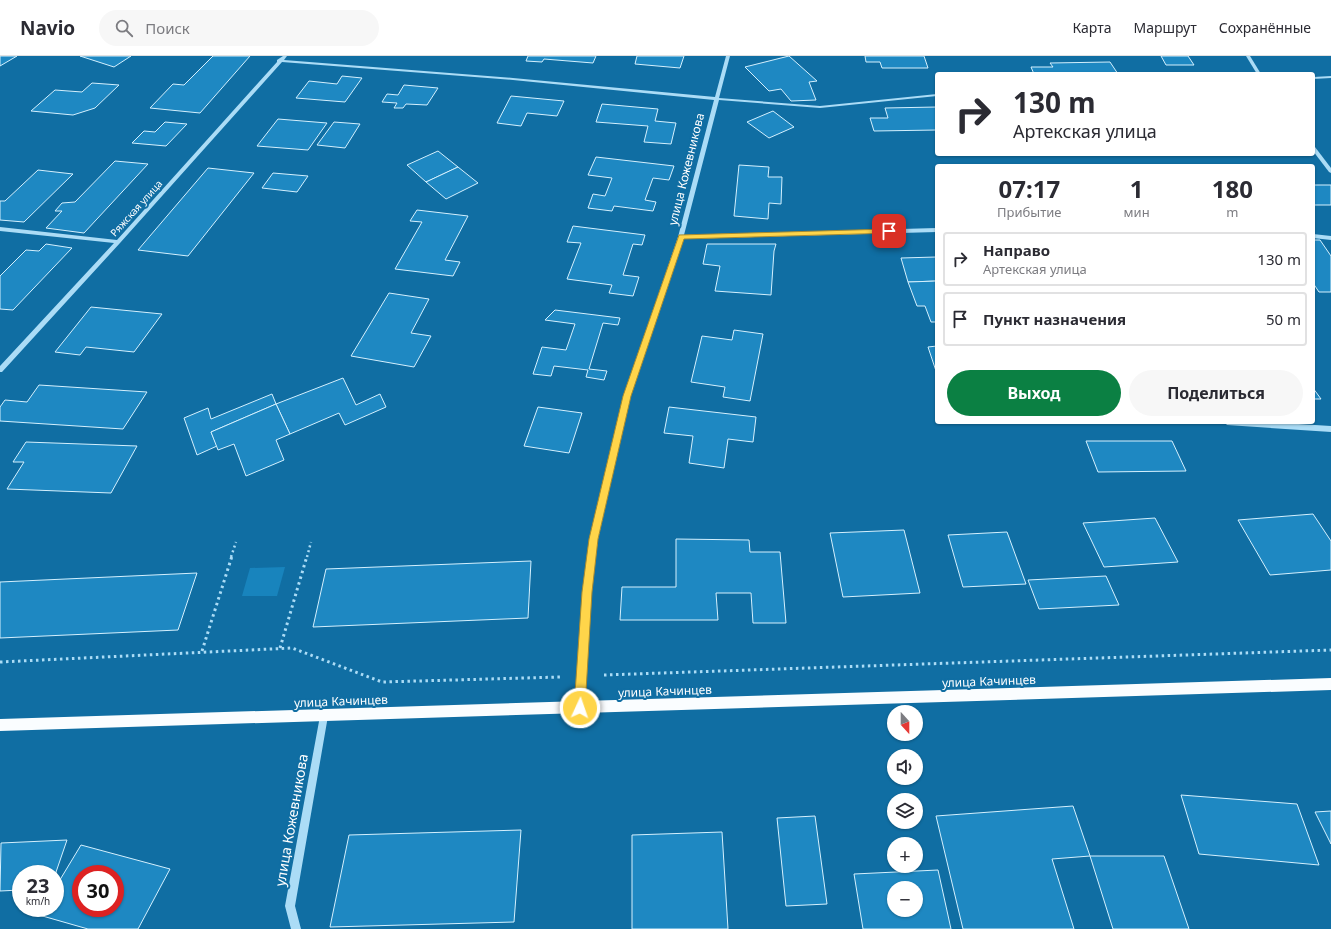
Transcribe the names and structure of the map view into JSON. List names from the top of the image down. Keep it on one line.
{"streets":{"main road":["улица Качинцев"],"street":["улица Кожевникова","Ряжская улица"]},"crossings":[["улица Кожевникова","улица Качинцев"]],"north":"bottom","page":{"header":"Navio","search":"Поиск","nav":["Карта","Маршрут","Сохранённые"],"turn":["130 m","Артекская улица"],"eta":["07:17","Прибытие","1","мин","180","m"],"list":[{"name":"Направо","note":"Артекская улица","value":"130 m"},{"name":"Пункт назначения","value":"50 m"}],"buttons":["Выход","Поделиться"],"map_buttons":["+","−"],"speed":"23 km/h","limit":"30"}}
